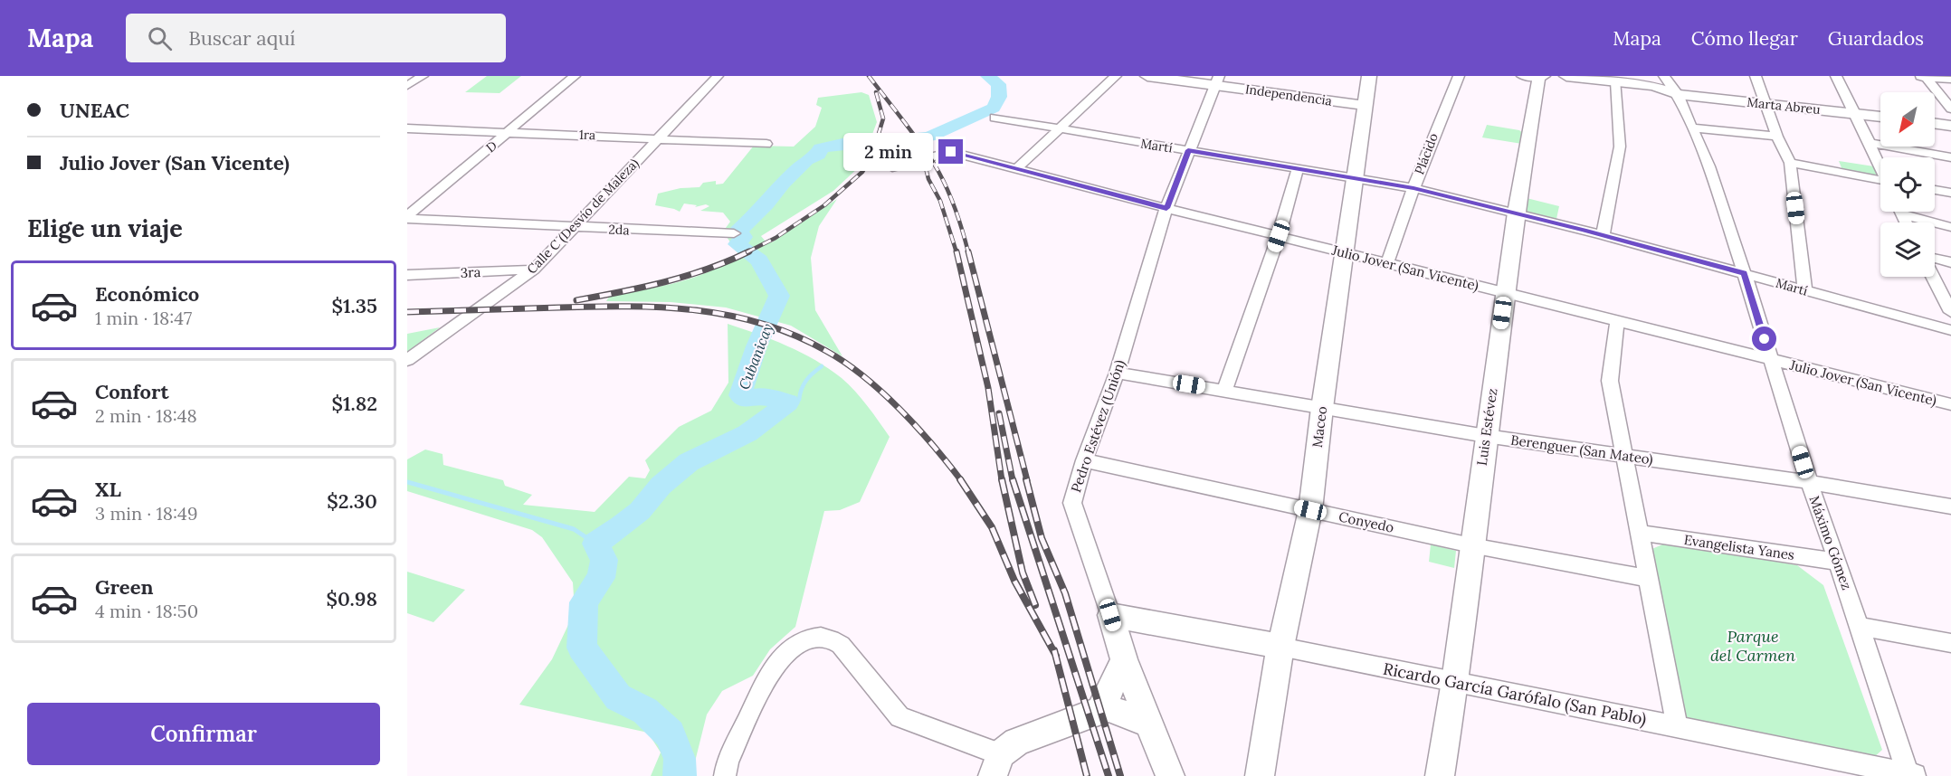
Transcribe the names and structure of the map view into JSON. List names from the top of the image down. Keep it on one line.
{"streets":{"main road":["Independencia","Marta Abreu","Pedro Estévez (Unión)","Maceo","Luis Estévez","Ricardo García Garófalo (San Pablo)"],"street":["1ra","Martí","D","Plácido","Calle C (Desvío de Maleza)","2da","Julio Jover (San Vicente)","3ra","Berenguer (San Mateo)","Conyedo","Máximo Gómez","Evangelista Yanes"]},"crossings":[["Independencia","Pedro Estévez (Unión)"],["Independencia","Maceo"],["Marta Abreu","Máximo Gómez"],["1ra","D"],["1ra","Calle C (Desvío de Maleza)"],["Martí","Plácido"],["Martí","Pedro Estévez (Unión)"],["Martí","Maceo"],["Martí","Luis Estévez"],["Martí","Máximo Gómez"],["D","2da"],["Plácido","Julio Jover (San Vicente)"],["Calle C (Desvío de Maleza)","2da"],["Calle C (Desvío de Maleza)","3ra"],["Julio Jover (San Vicente)","Pedro Estévez (Unión)"],["Julio Jover (San Vicente)","Maceo"],["Julio Jover (San Vicente)","Luis Estévez"],["Julio Jover (San Vicente)","Máximo Gómez"],["Pedro Estévez (Unión)","Berenguer (San Mateo)"],["Pedro Estévez (Unión)","Conyedo"],["Pedro Estévez (Unión)","Ricardo García Garófalo (San Pablo)"],["Maceo","Berenguer (San Mateo)"],["Maceo","Conyedo"],["Maceo","Ricardo García Garófalo (San Pablo)"],["Luis Estévez","Berenguer (San Mateo)"],["Luis Estévez","Conyedo"],["Luis Estévez","Ricardo García Garófalo (San Pablo)"],["Berenguer (San Mateo)","Máximo Gómez"],["Máximo Gómez","Evangelista Yanes"],["Máximo Gómez","Ricardo García Garófalo (San Pablo)"]],"water":["Cubanicay"],"parks":["Parque del Carmen"],"north":"bottom left","page":{"header":"Mapa","search":"Buscar aquí","nav":["Mapa","Cómo llegar","Guardados"],"banner":["UNEAC","Julio Jover (San Vicente)"],"bubble":"2 min","heading":"Elige un viaje","list":[{"name":"Económico","note":"1 min · 18:47","value":"$1.35"},{"name":"Confort","note":"2 min · 18:48","value":"$1.82"},{"name":"XL","note":"3 min · 18:49","value":"$2.30"},{"name":"Green","note":"4 min · 18:50","value":"$0.98"}],"buttons":"Confirmar"}}
